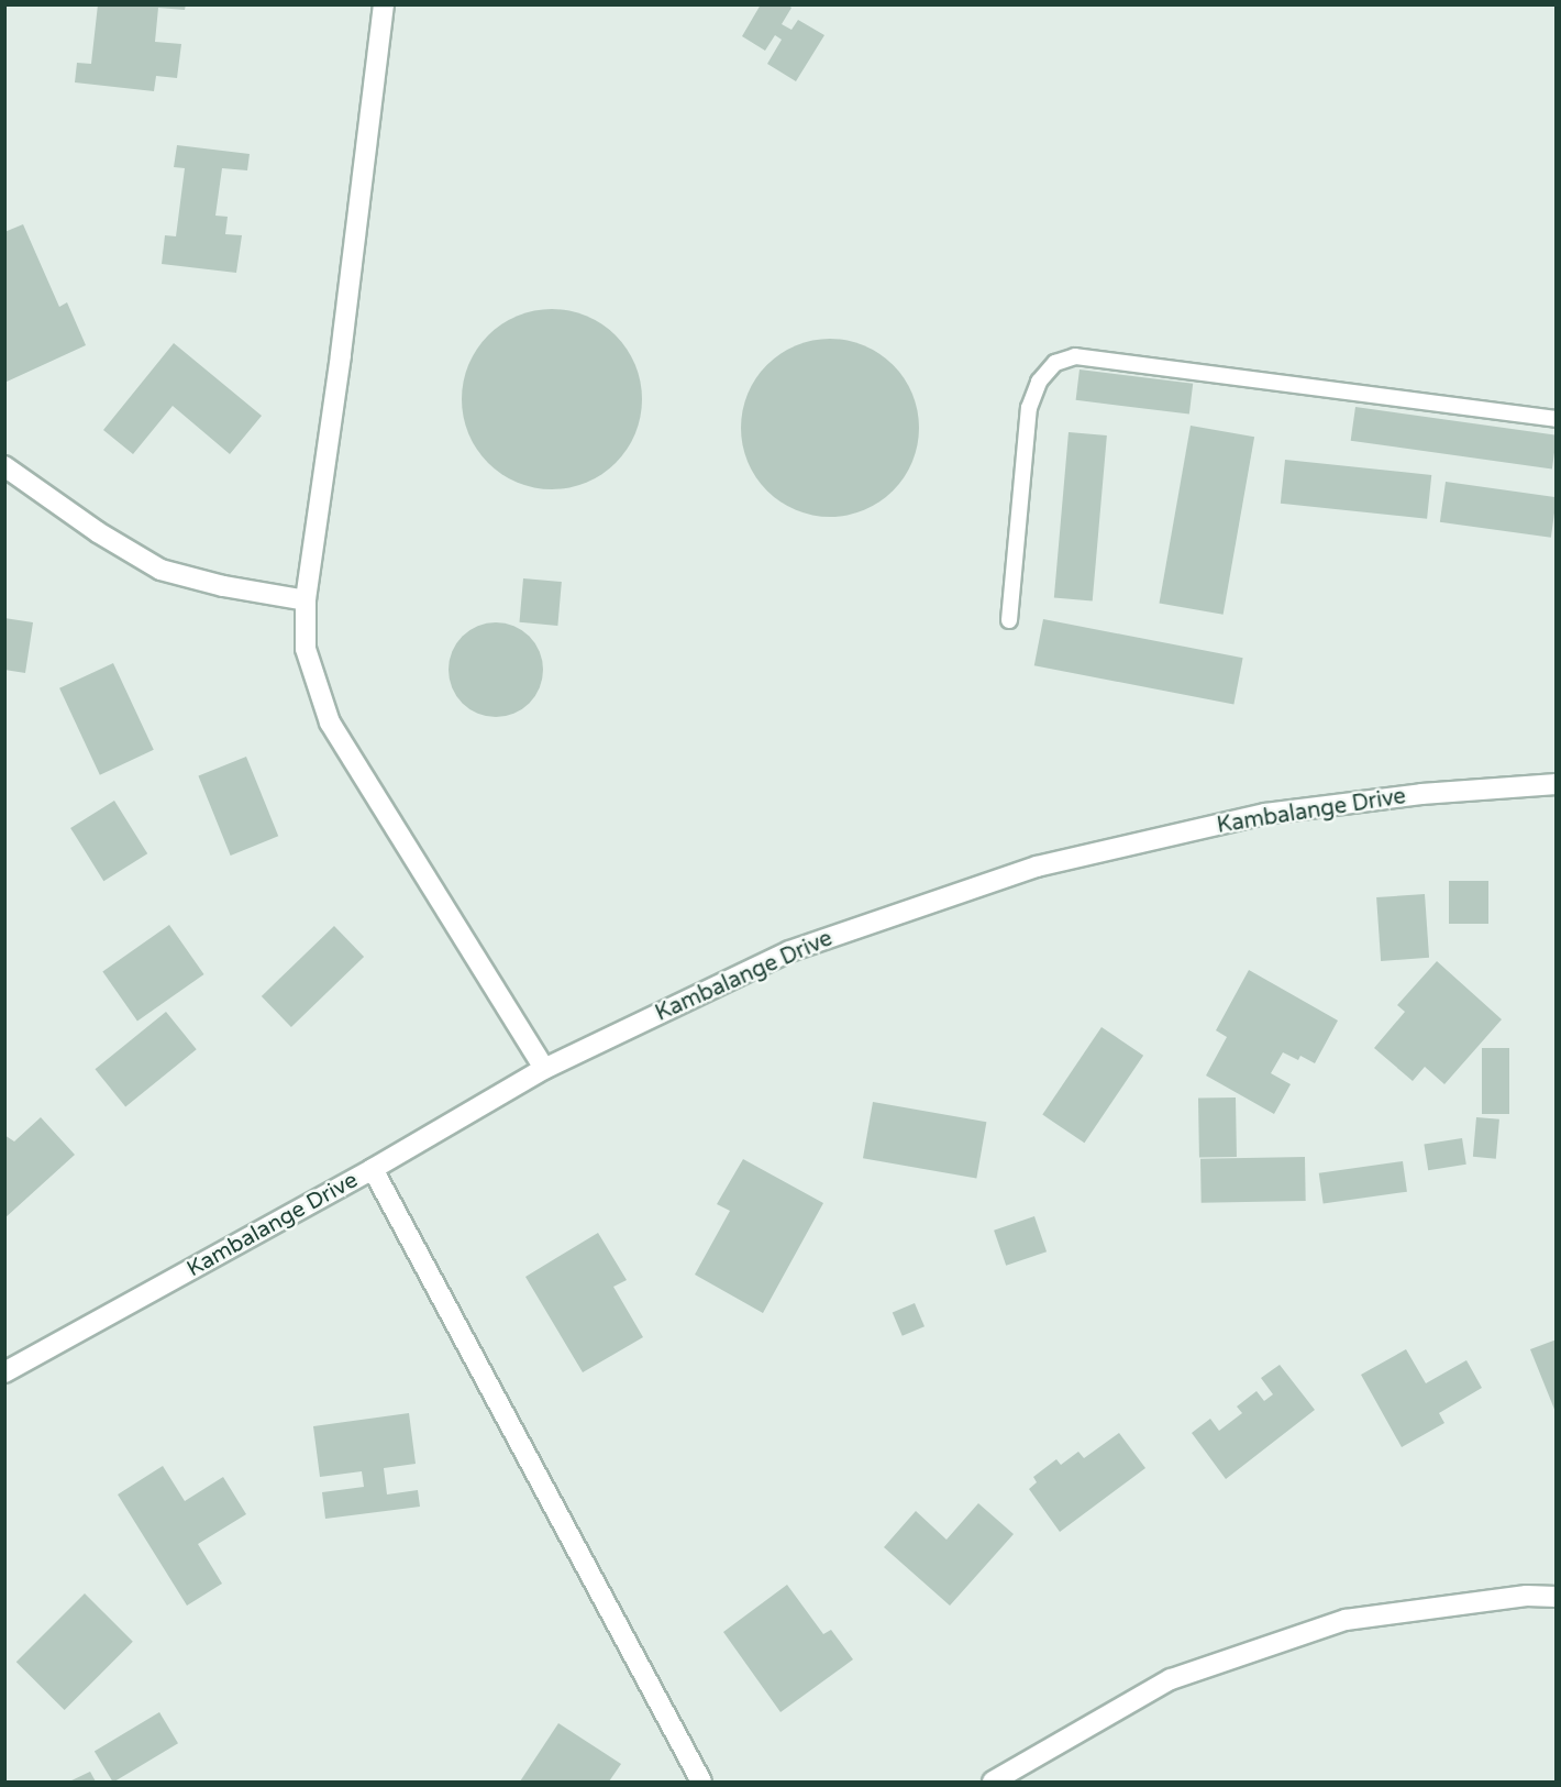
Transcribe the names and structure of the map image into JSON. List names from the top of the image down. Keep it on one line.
{"streets":{"street":["Kambalange Drive"]}}
